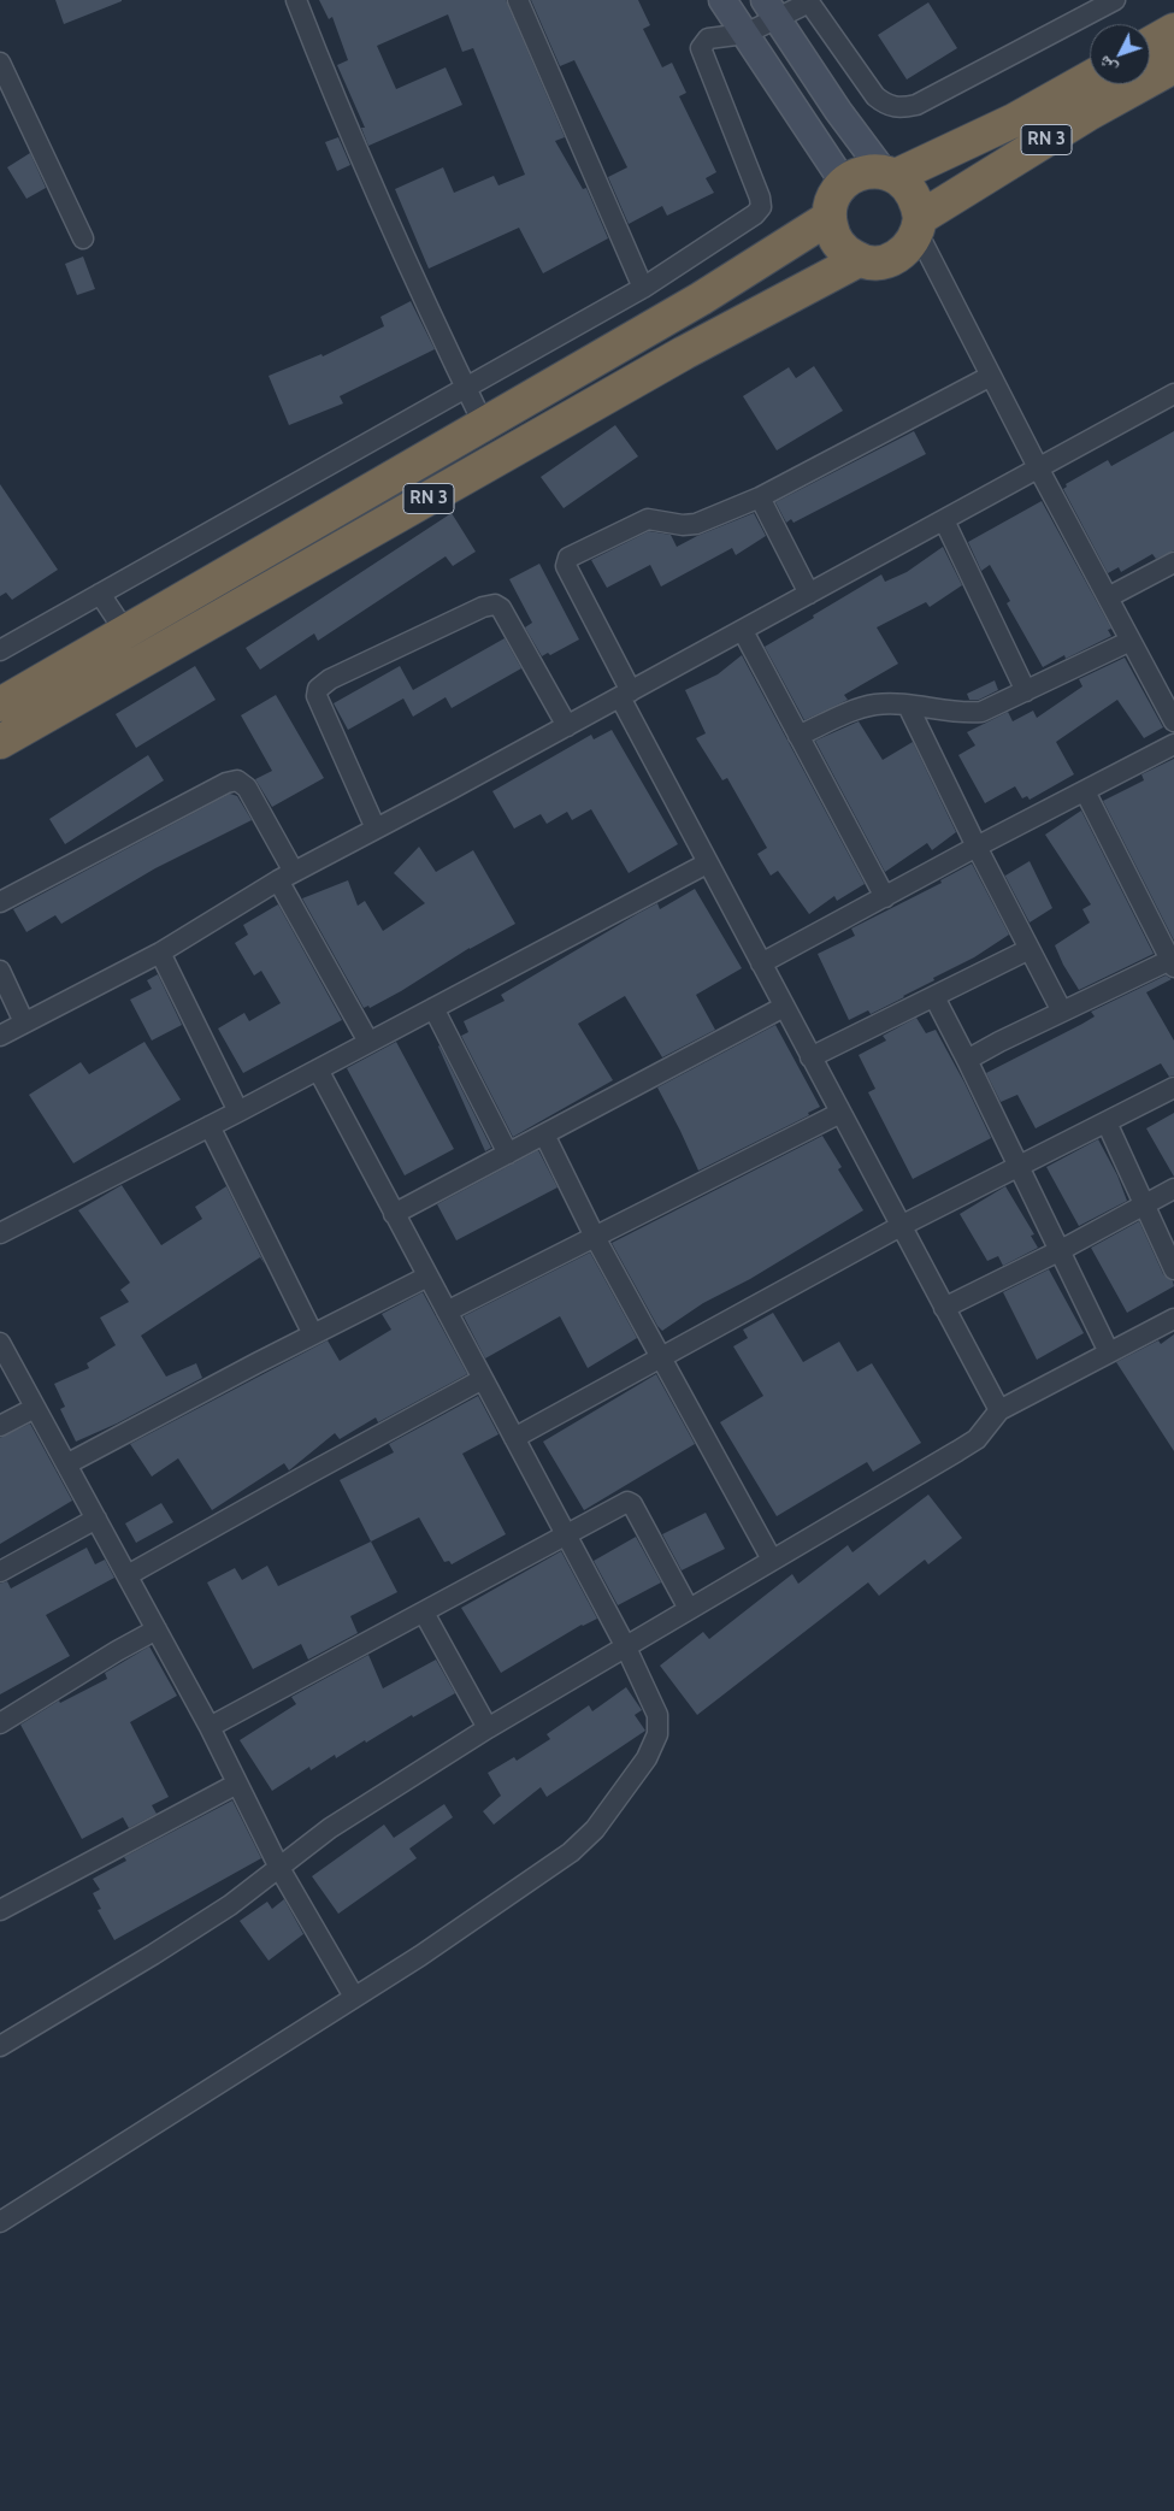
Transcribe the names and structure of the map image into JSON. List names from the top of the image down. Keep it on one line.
{"streets":{"highway":["RN 3"]},"north":"bottom left"}
